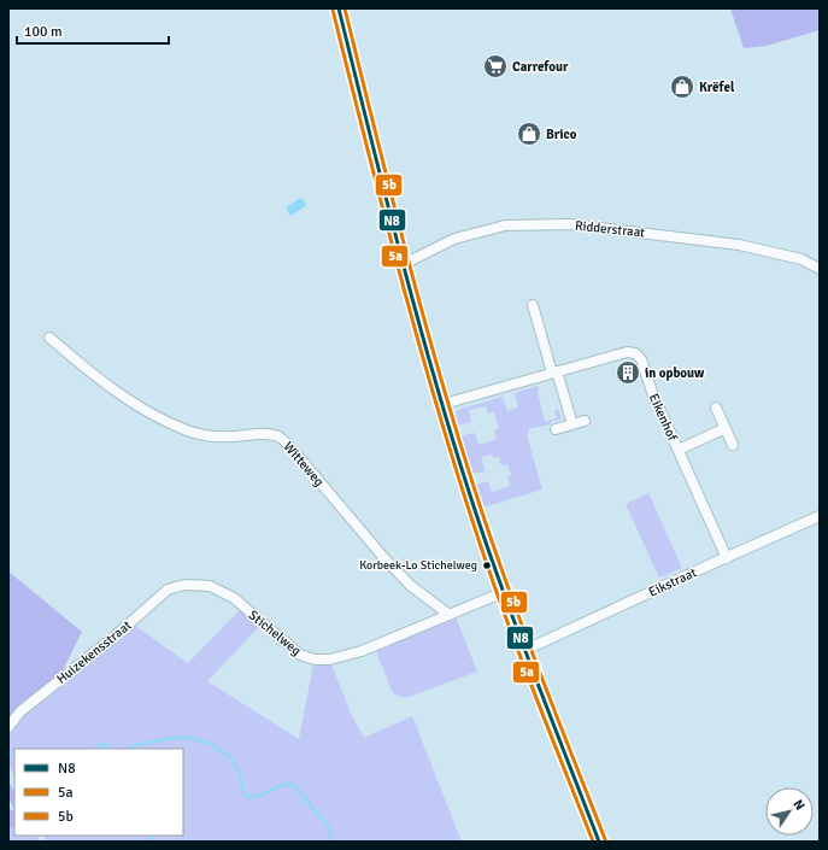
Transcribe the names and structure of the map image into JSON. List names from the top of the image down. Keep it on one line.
{"streets":{"street":["Ridderstraat","Eikenhof","Witteweg","Eikstraat","Stichelweg","Huizekensstraat"]},"crossings":[["Eikenhof","Eikstraat"],["Witteweg","Stichelweg"],["Stichelweg","Huizekensstraat"]],"places":{"supermarket":["Carrefour"],"shop":["Krëfel","Brico"],"building":["in opbouw"],"other":["Korbeek-Lo Stichelweg"]},"lines":["transit line N8","transit line 5b","transit line 5a"],"legend":["N8","5a","5b"],"scale_bar":"100 m","north":"top right"}
